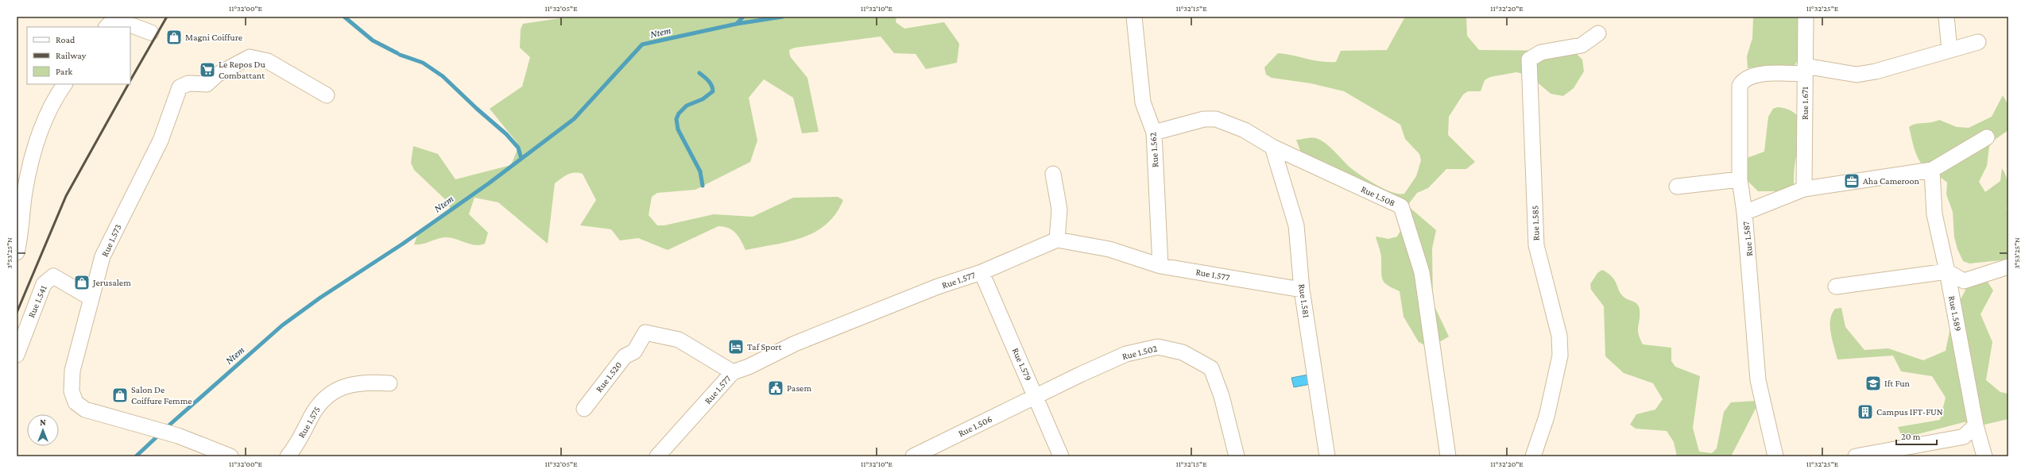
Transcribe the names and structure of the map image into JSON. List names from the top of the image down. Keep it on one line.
{"streets":{"street":["Rue 1.671","Rue 1.562","Rue 1.508","Rue 1.585","Rue 1.587","Rue 1.573","Rue 1.577","Rue 1.581","Rue 1.541","Rue 1.589","Rue 1.502","Rue 1.579","Rue 1.520","Rue 1.575","Rue 1.506"]},"crossings":[["Rue 1.671","Rue 1.587"],["Rue 1.562","Rue 1.508"],["Rue 1.562","Rue 1.577"],["Rue 1.508","Rue 1.581"],["Rue 1.587","Rue 1.589"],["Rue 1.573","Rue 1.541"],["Rue 1.577","Rue 1.581"],["Rue 1.577","Rue 1.579"],["Rue 1.577","Rue 1.520"],["Rue 1.502","Rue 1.579"],["Rue 1.502","Rue 1.506"],["Rue 1.579","Rue 1.506"]],"water":["Ntem"],"places":{"shop":["Magni Coiffure","Jerusalem","Salon De Coiffure Femme"],"supermarket":["Le Repos Du Combattant"],"office":["Aha Cameroon"],"hotel":["Taf Sport"],"school or university":["Ift Fun"],"public building":["Pasem"],"building":["Campus IFT-FUN"]},"legend":["Road","Railway","Park"],"scale_bar":"20 m","north":"top","coordinates":["11°32'00\"E","11°32'05\"E","11°32'10\"E","11°32'15\"E","11°32'20\"E","11°32'25\"E","3°53'25\"N"]}
